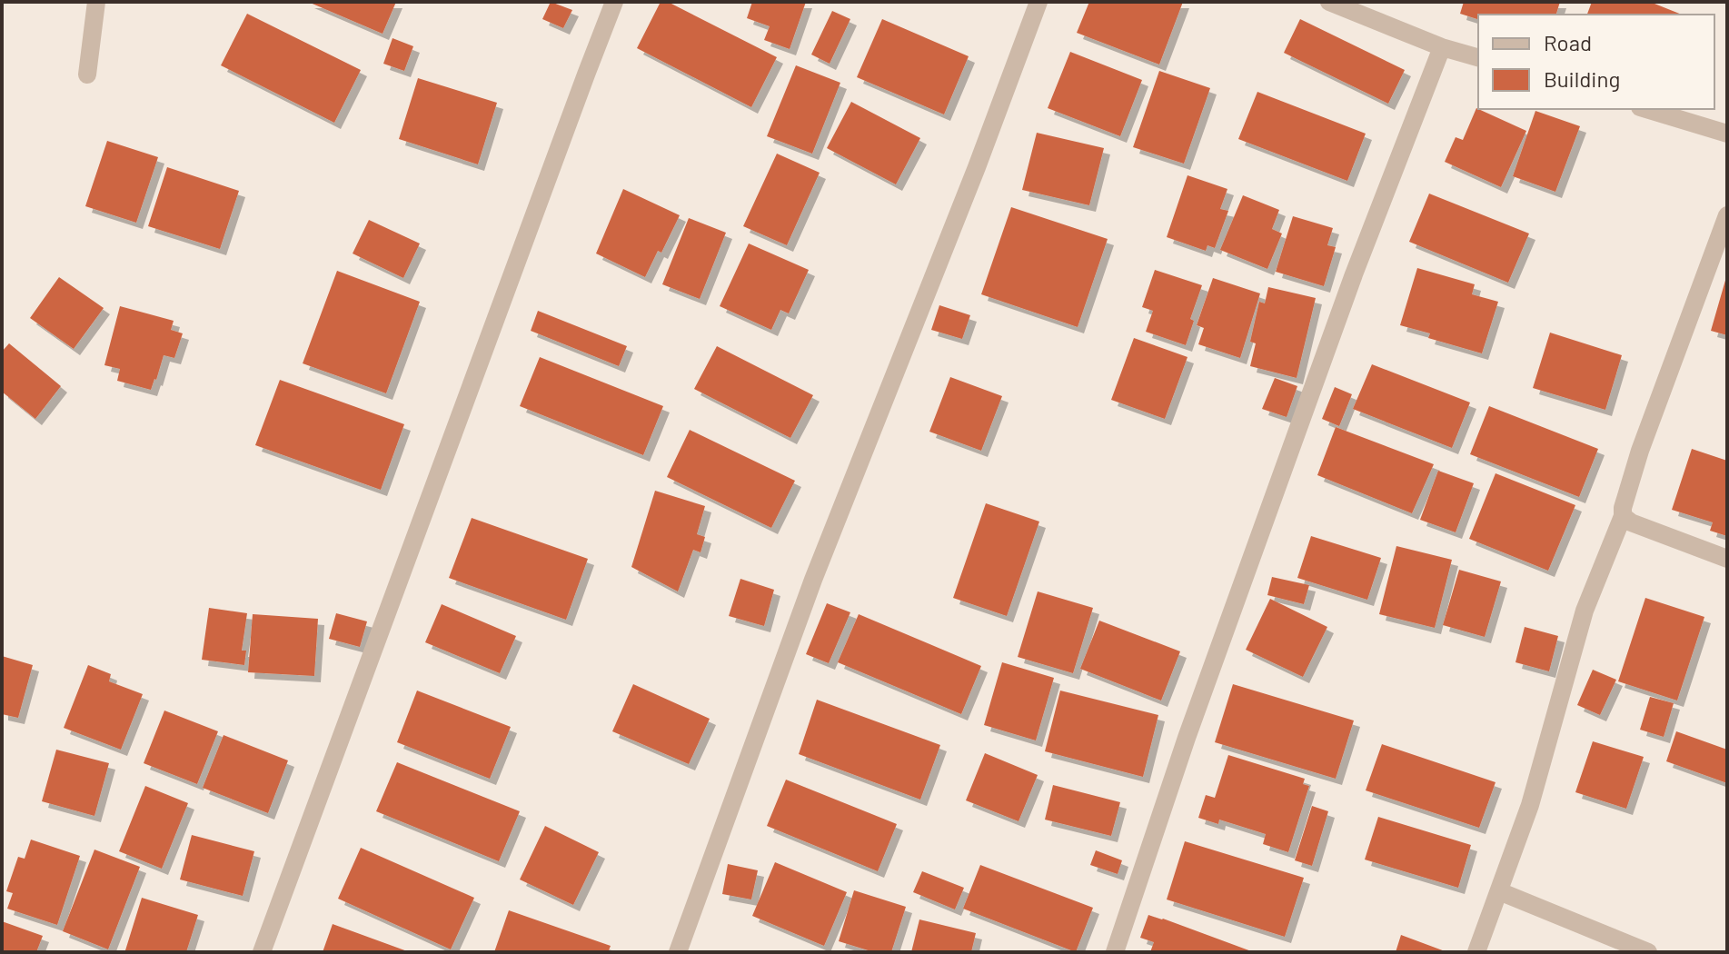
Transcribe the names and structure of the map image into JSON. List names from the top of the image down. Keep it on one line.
{"legend":["Road","Building"]}
